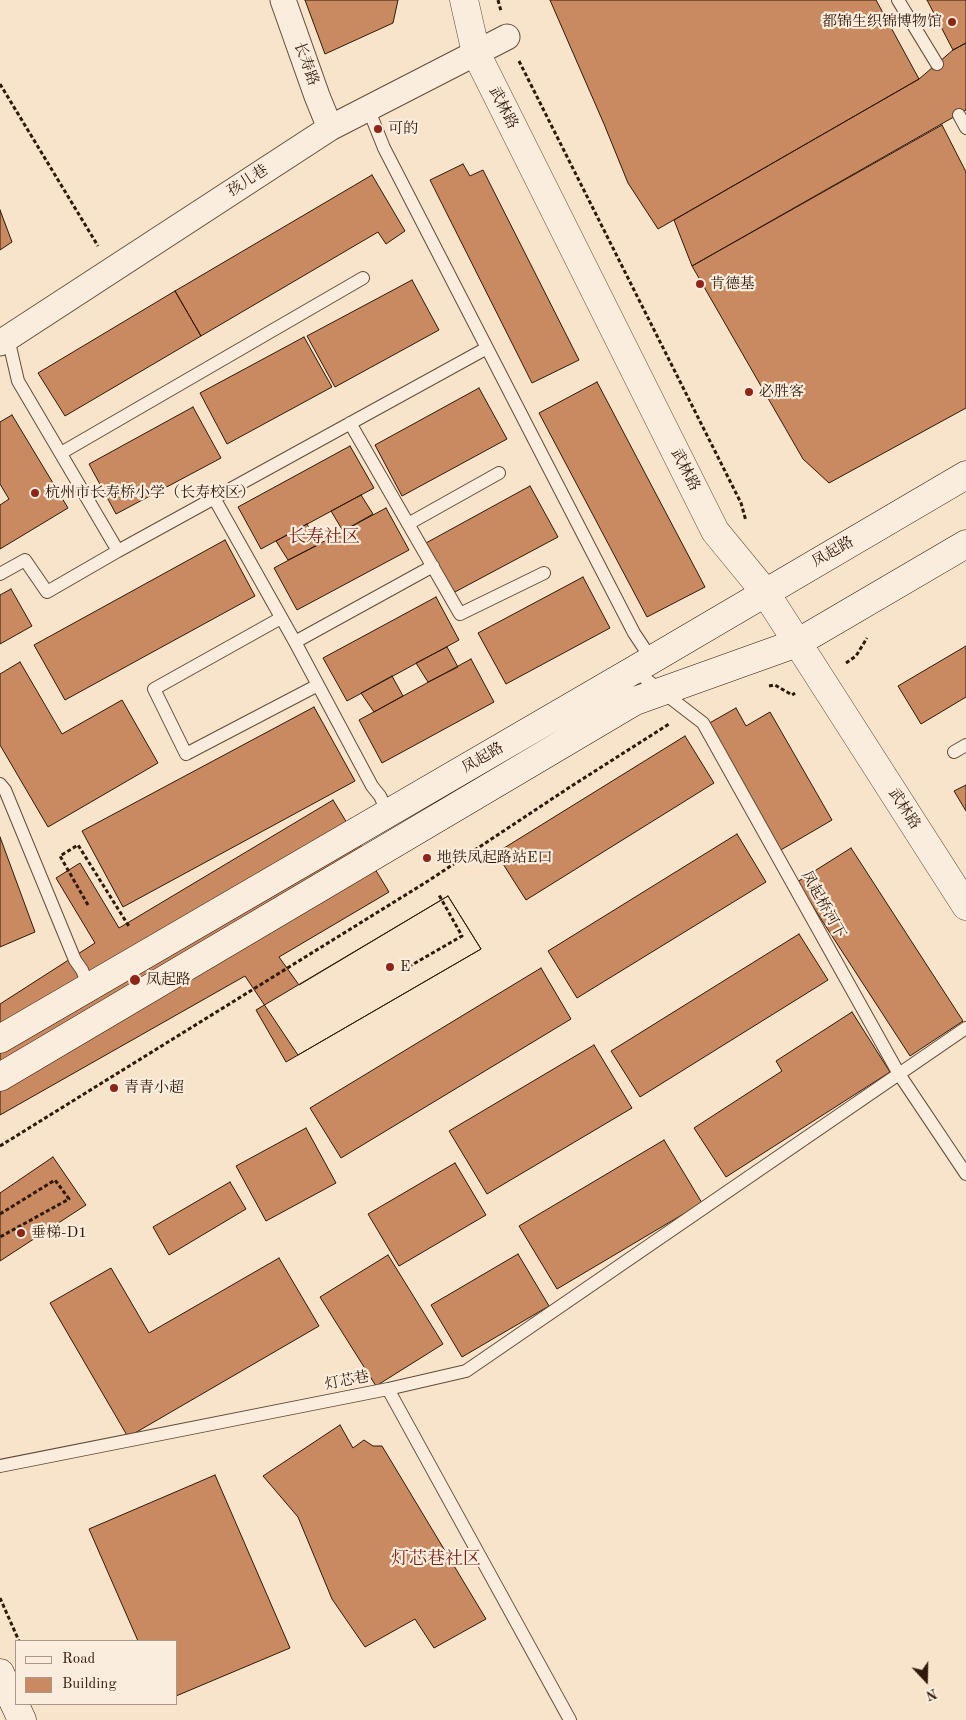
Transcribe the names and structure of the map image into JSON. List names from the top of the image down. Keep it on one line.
{"streets":{"main road":["武林路","凤起路"],"street":["长寿路","孩儿巷"],"lane":["凤起桥河下","灯芯巷"]},"crossings":[["长寿路","孩儿巷"],["武林路","孩儿巷"],["武林路","凤起路"],["孩儿巷","凤起桥河下"],["凤起路","凤起桥河下"]],"districts":["长寿社区","灯芯巷社区"],"places":["都锦生织锦博物馆","可的","肯德基","必胜客","杭州市长寿桥小学（长寿校区）","地铁凤起路站E口","E","凤起路","青青小超","垂梯-D1"],"legend":["Road","Building"],"north":"bottom"}
